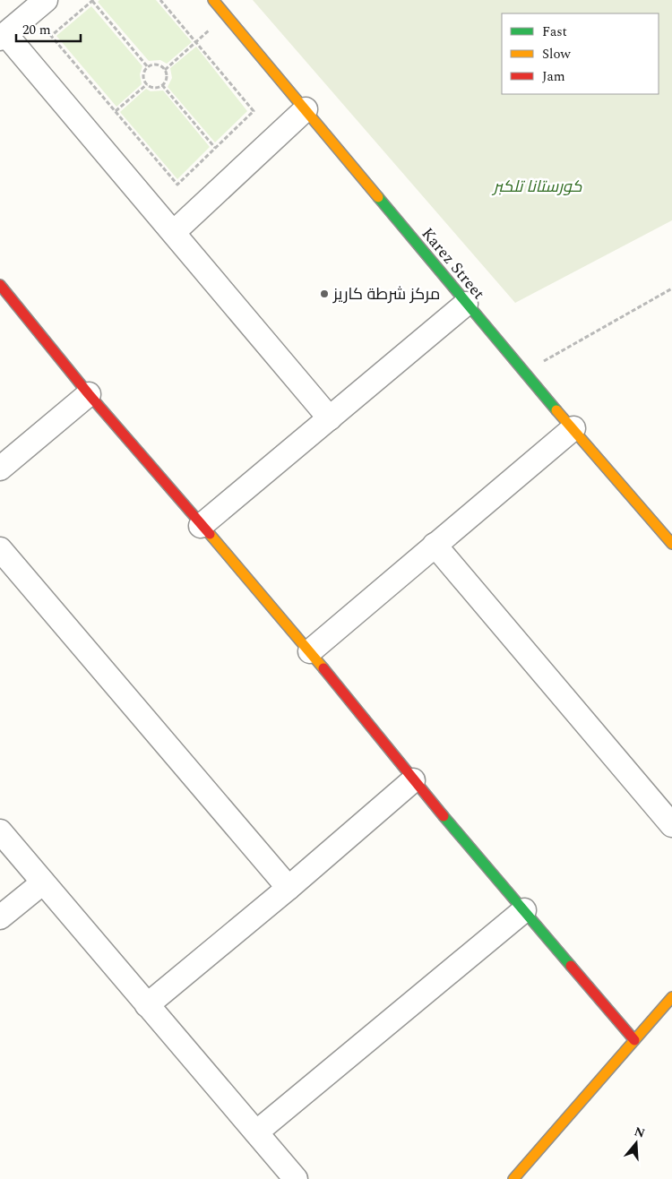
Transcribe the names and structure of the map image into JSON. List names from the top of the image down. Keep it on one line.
{"streets":{"street":["Karez Street"]},"parks":["كورستانا تلكبر"],"places":["مركز شرطة كاريز"],"legend":["Fast","Slow","Jam"],"scale_bar":"20 m","north":"top"}
